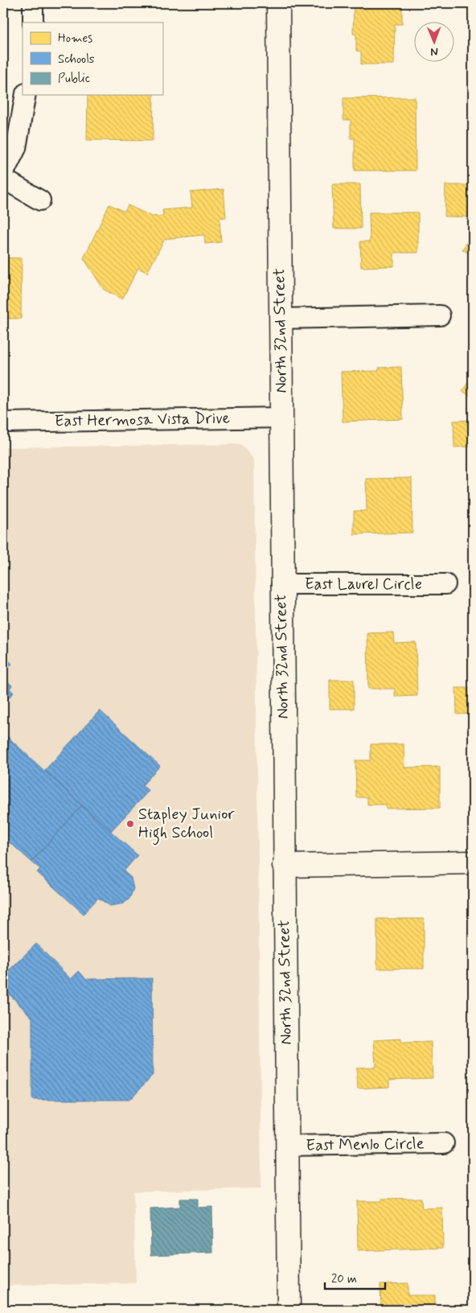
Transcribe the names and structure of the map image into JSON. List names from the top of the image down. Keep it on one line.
{"streets":{"street":["North 32nd Street","East Hermosa Vista Drive","East Laurel Circle","East Menlo Circle"]},"crossings":[["North 32nd Street","East Hermosa Vista Drive"],["North 32nd Street","East Laurel Circle"],["North 32nd Street","East Menlo Circle"]],"places":["Stapley Junior High School"],"legend":["Homes","Schools","Public"],"scale_bar":"20 m","north":"bottom"}
